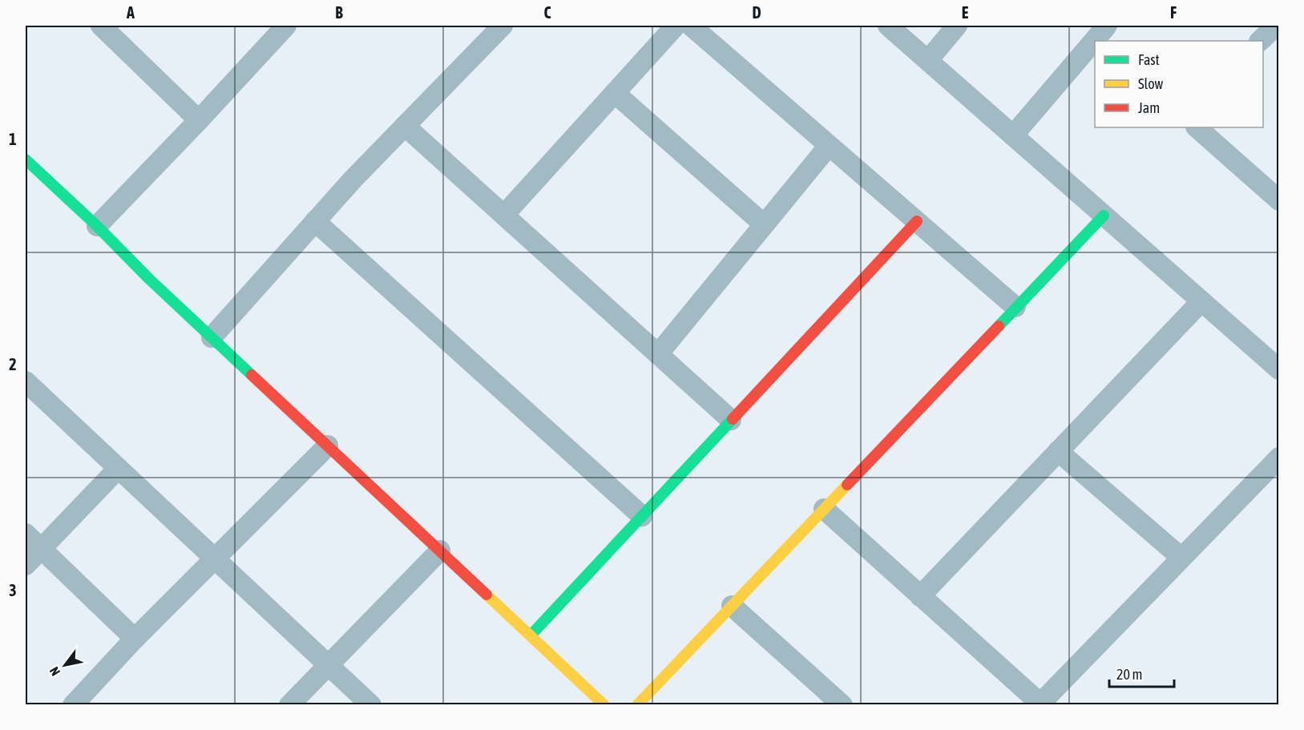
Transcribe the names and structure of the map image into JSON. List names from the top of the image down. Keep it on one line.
{"legend":["Fast","Slow","Jam"],"scale_bar":"20 m","north":"bottom left","grid":{"columns":["A","B","C","D","E","F"],"rows":["1","2","3"]}}
